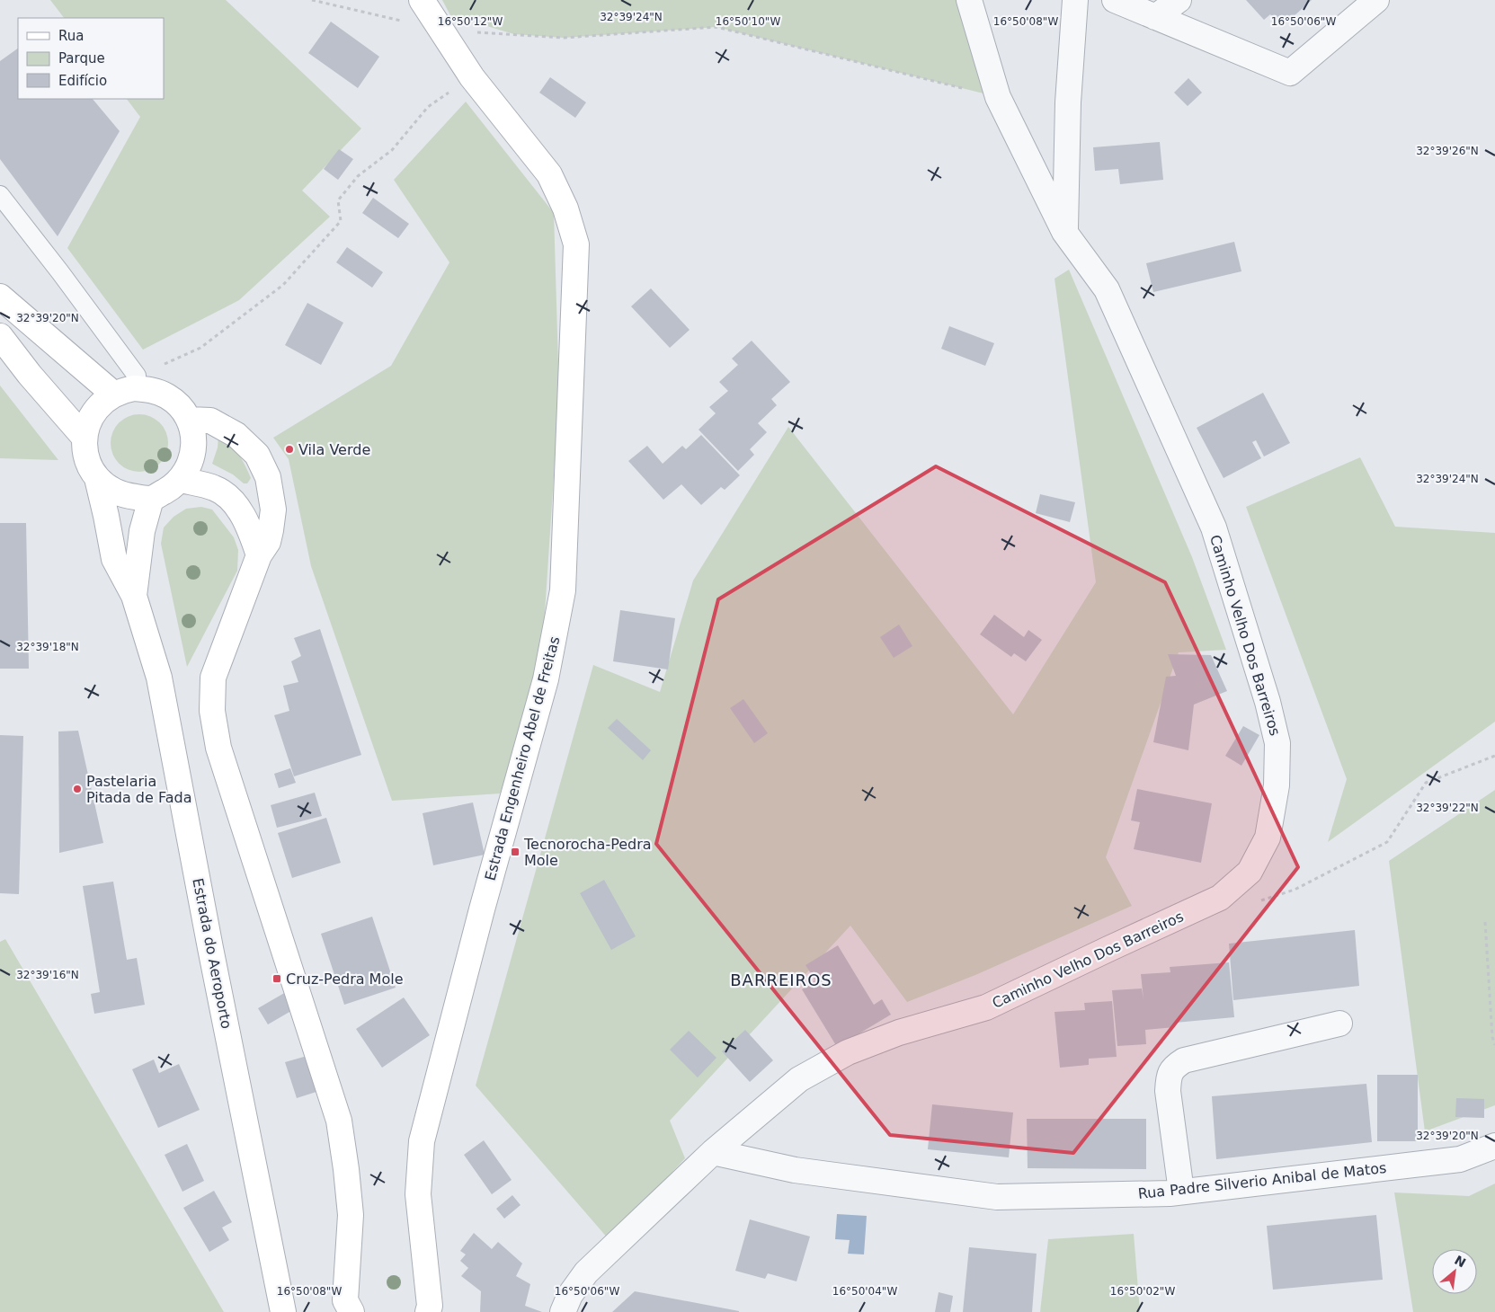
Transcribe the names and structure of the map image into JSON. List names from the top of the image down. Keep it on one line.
{"streets":{"main road":["Estrada Engenheiro Abel de Freitas","Estrada do Aeroporto"],"street":["Caminho Velho Dos Barreiros","Rua Padre Silverio Anibal de Matos"]},"crossings":[["Caminho Velho Dos Barreiros","Rua Padre Silverio Anibal de Matos"]],"districts":["BARREIROS"],"places":{"other":["Vila Verde","Pastelaria Pitada de Fada"],"transit":["Tecnorocha-Pedra Mole","Cruz-Pedra Mole"]},"legend":["Rua","Parque","Edifício"],"north":"top right","coordinates":["32°39'24\"N","16°50'12\"W","16°50'10\"W","16°50'08\"W","16°50'06\"W","32°39'26\"N","32°39'20\"N","32°39'18\"N","32°39'22\"N","32°39'16\"N","16°50'04\"W","16°50'02\"W"]}
